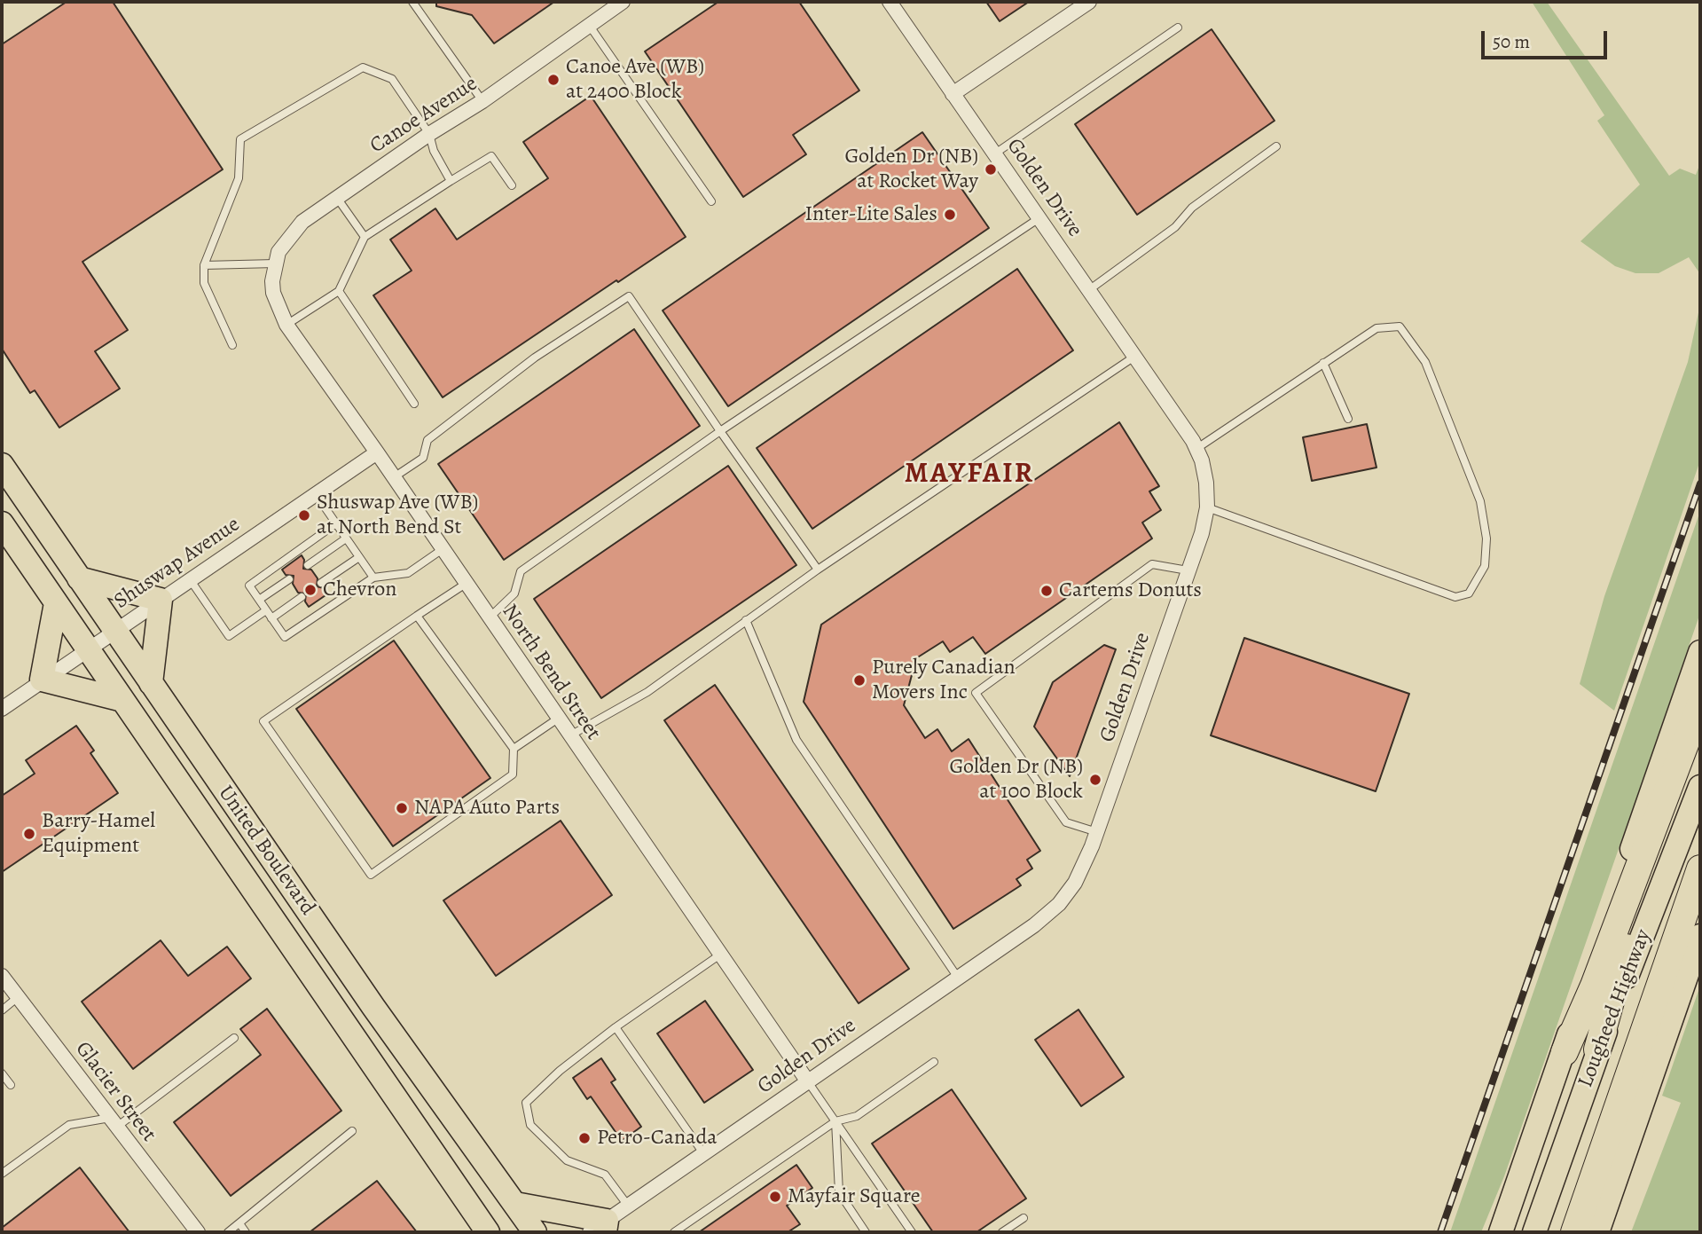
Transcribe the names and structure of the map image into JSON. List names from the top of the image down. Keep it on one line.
{"streets":{"main road":["United Boulevard","Lougheed Highway"],"street":["Canoe Avenue","Golden Drive","Shuswap Avenue","North Bend Street","Glacier Street"]},"crossings":[["Canoe Avenue","North Bend Street"],["Golden Drive","North Bend Street"],["Shuswap Avenue","North Bend Street"],["Shuswap Avenue","United Boulevard"]],"districts":["MAYFAIR"],"places":["Canoe Ave (WB) at 2400 Block","Golden Dr (NB) at Rocket Way","Inter-Lite Sales","Shuswap Ave (WB) at North Bend St","Chevron","Cartems Donuts","Purely Canadian Movers Inc","Golden Dr (NB) at 100 Block","NAPA Auto Parts","Barry-Hamel Equipment","Petro-Canada","Mayfair Square"],"scale_bar":"50 m"}
